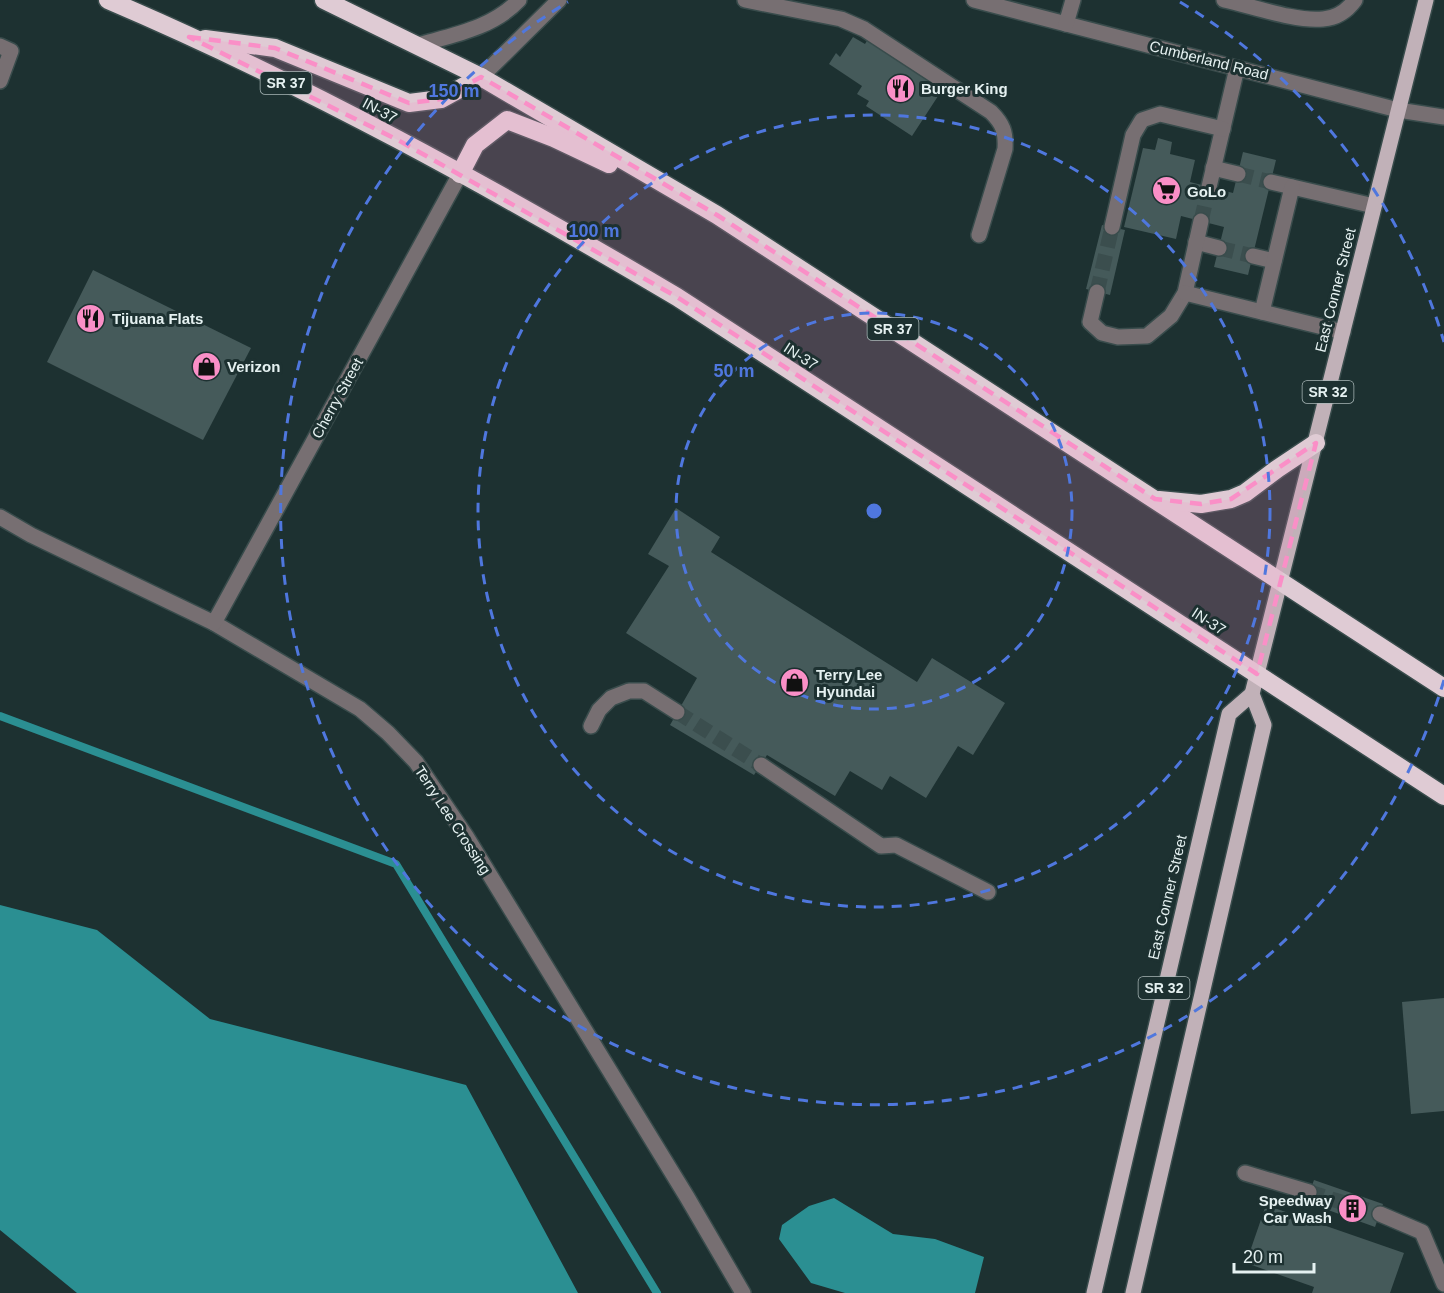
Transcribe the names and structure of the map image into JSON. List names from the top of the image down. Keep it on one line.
{"streets":{"highway":["SR 37","IN-37"],"main road":["East Conner Street","SR 32"],"street":["Cumberland Road","Cherry Street","Terry Lee Crossing"]},"crossings":[["Cumberland Road","East Conner Street"],["SR 37","East Conner Street"],["IN-37","East Conner Street"],["IN-37","Cherry Street"],["East Conner Street","SR 32"],["Cherry Street","Terry Lee Crossing"]],"places":{"restaurant":["Burger King","Tijuana Flats"],"supermarket":["GoLo"],"shop":["Verizon","Terry Lee Hyundai"],"building":["Speedway Car Wash"]},"scale_bar":"20 m","rings":["150 m","100 m","50 m"]}
